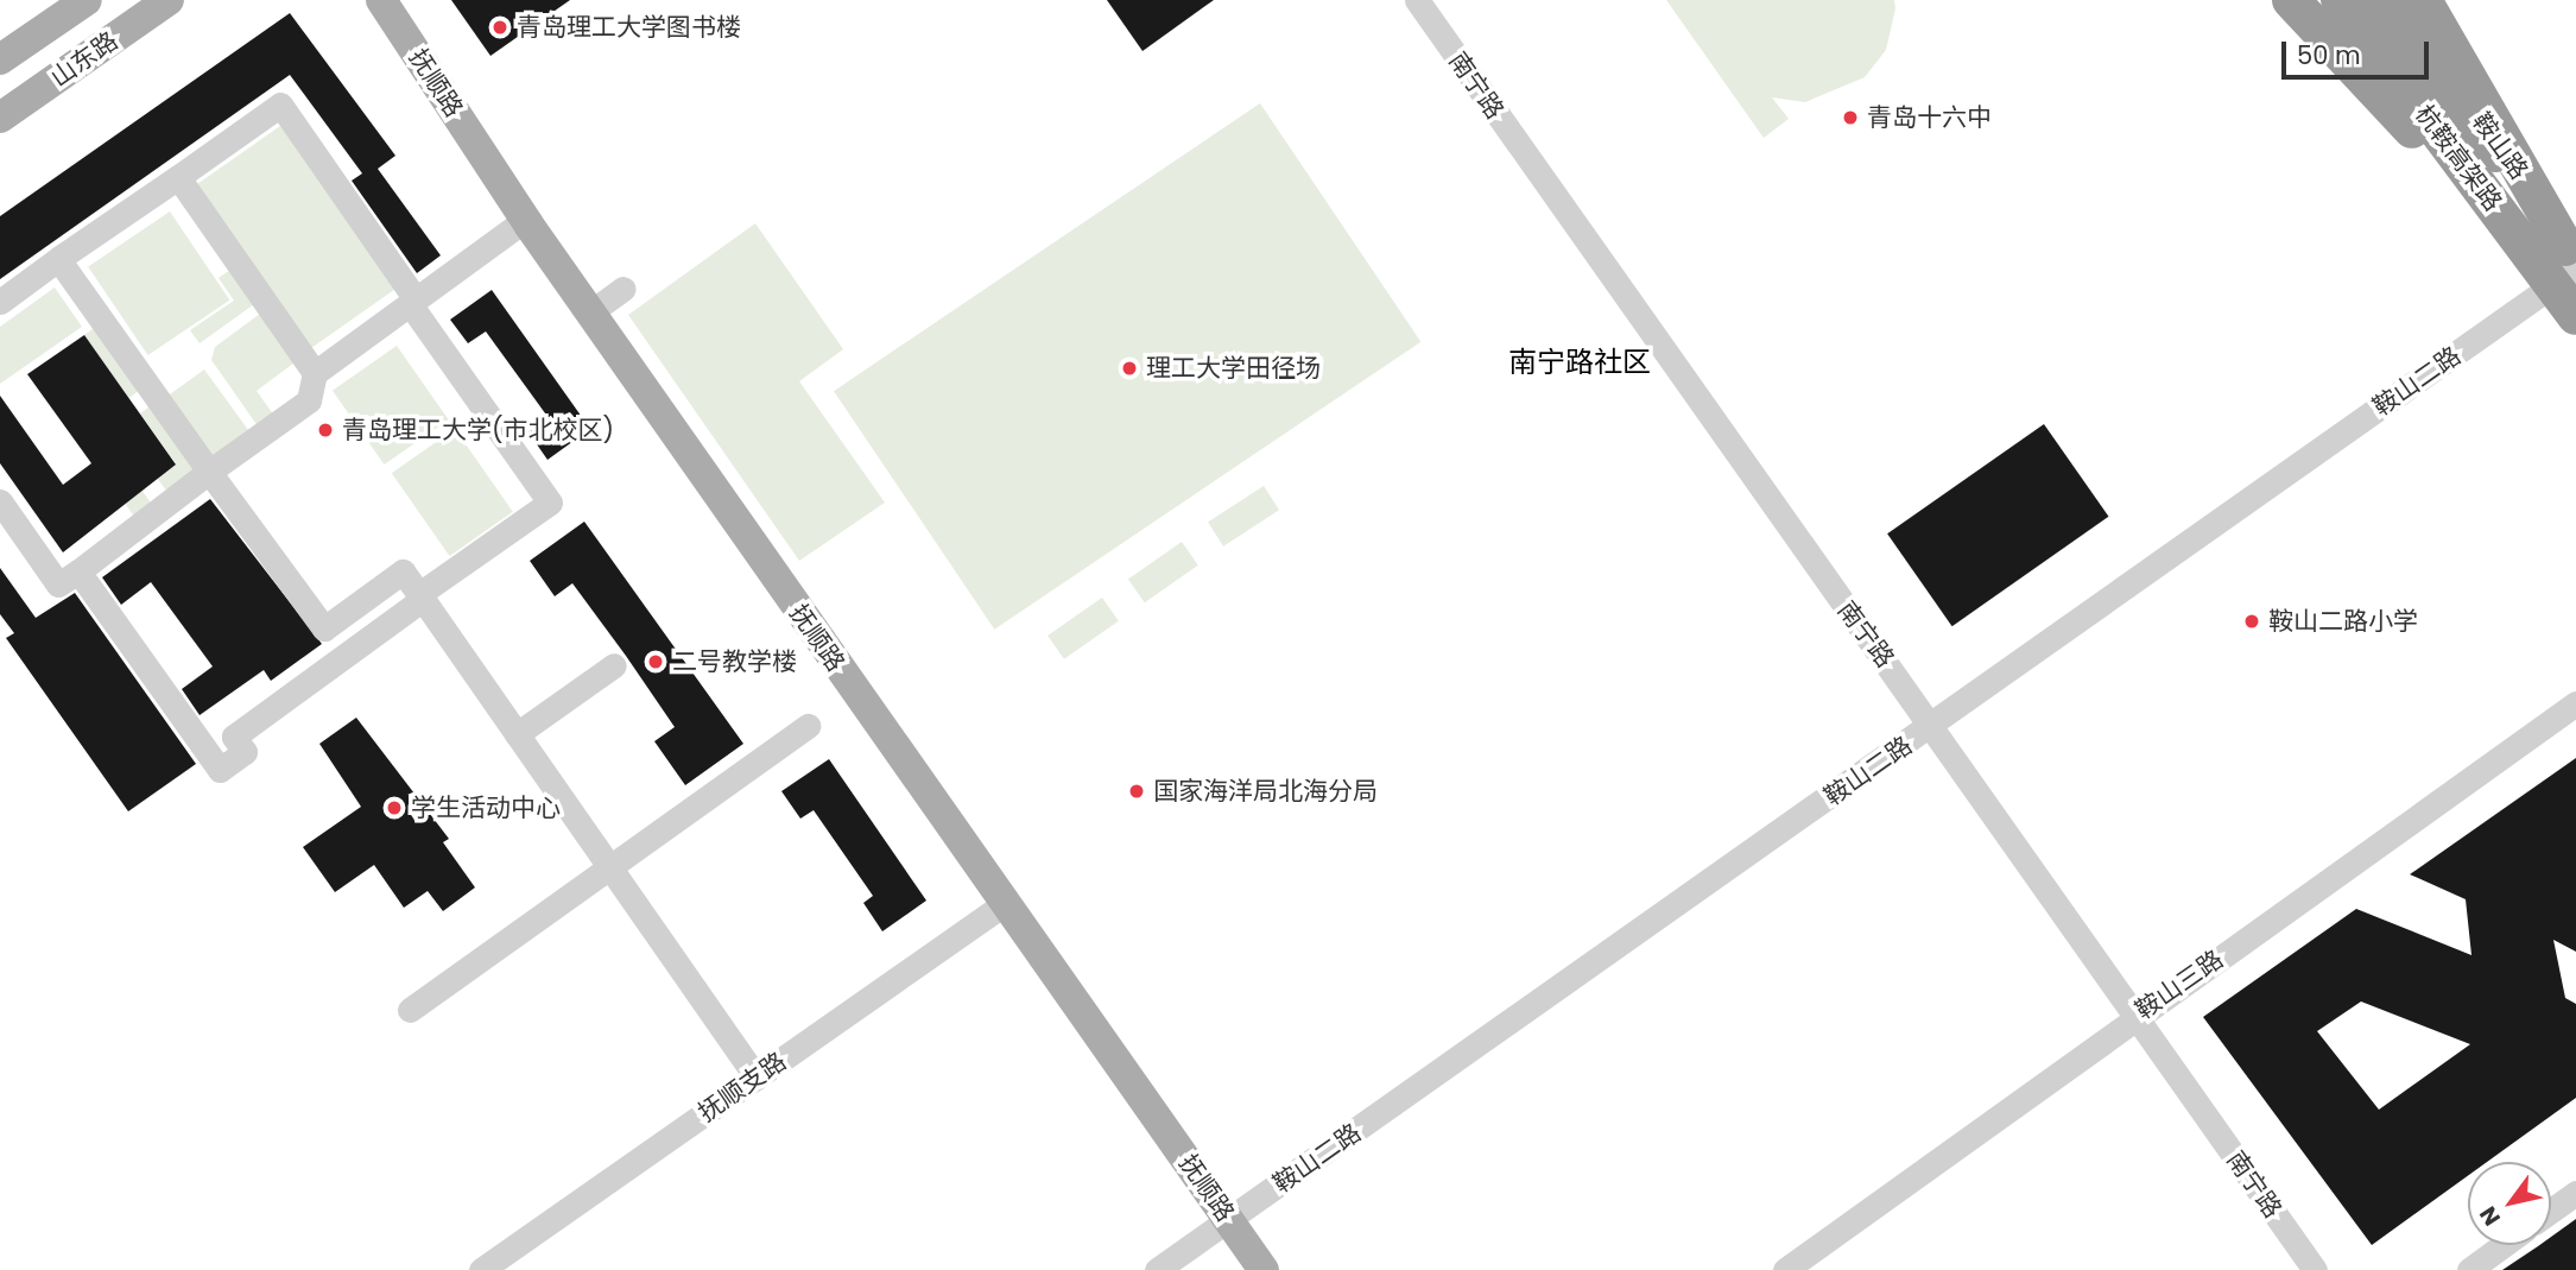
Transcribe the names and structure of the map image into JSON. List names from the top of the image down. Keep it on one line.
{"streets":{"highway":["杭鞍高架路"],"main road":["山东路","抚顺路","鞍山路"],"street":["南宁路","鞍山二路","鞍山三路","抚顺支路"]},"crossings":[["抚顺路","鞍山二路"],["抚顺路","抚顺支路"],["南宁路","鞍山二路"],["南宁路","鞍山三路"],["鞍山路","杭鞍高架路"],["鞍山路","鞍山二路"],["杭鞍高架路","鞍山二路"]],"districts":["南宁路社区"],"places":["青岛理工大学图书楼","青岛十六中","理工大学田径场","青岛理工大学(市北校区)","鞍山二路小学","二号教学楼","国家海洋局北海分局","学生活动中心"],"scale_bar":"50 m","north":"bottom left"}
